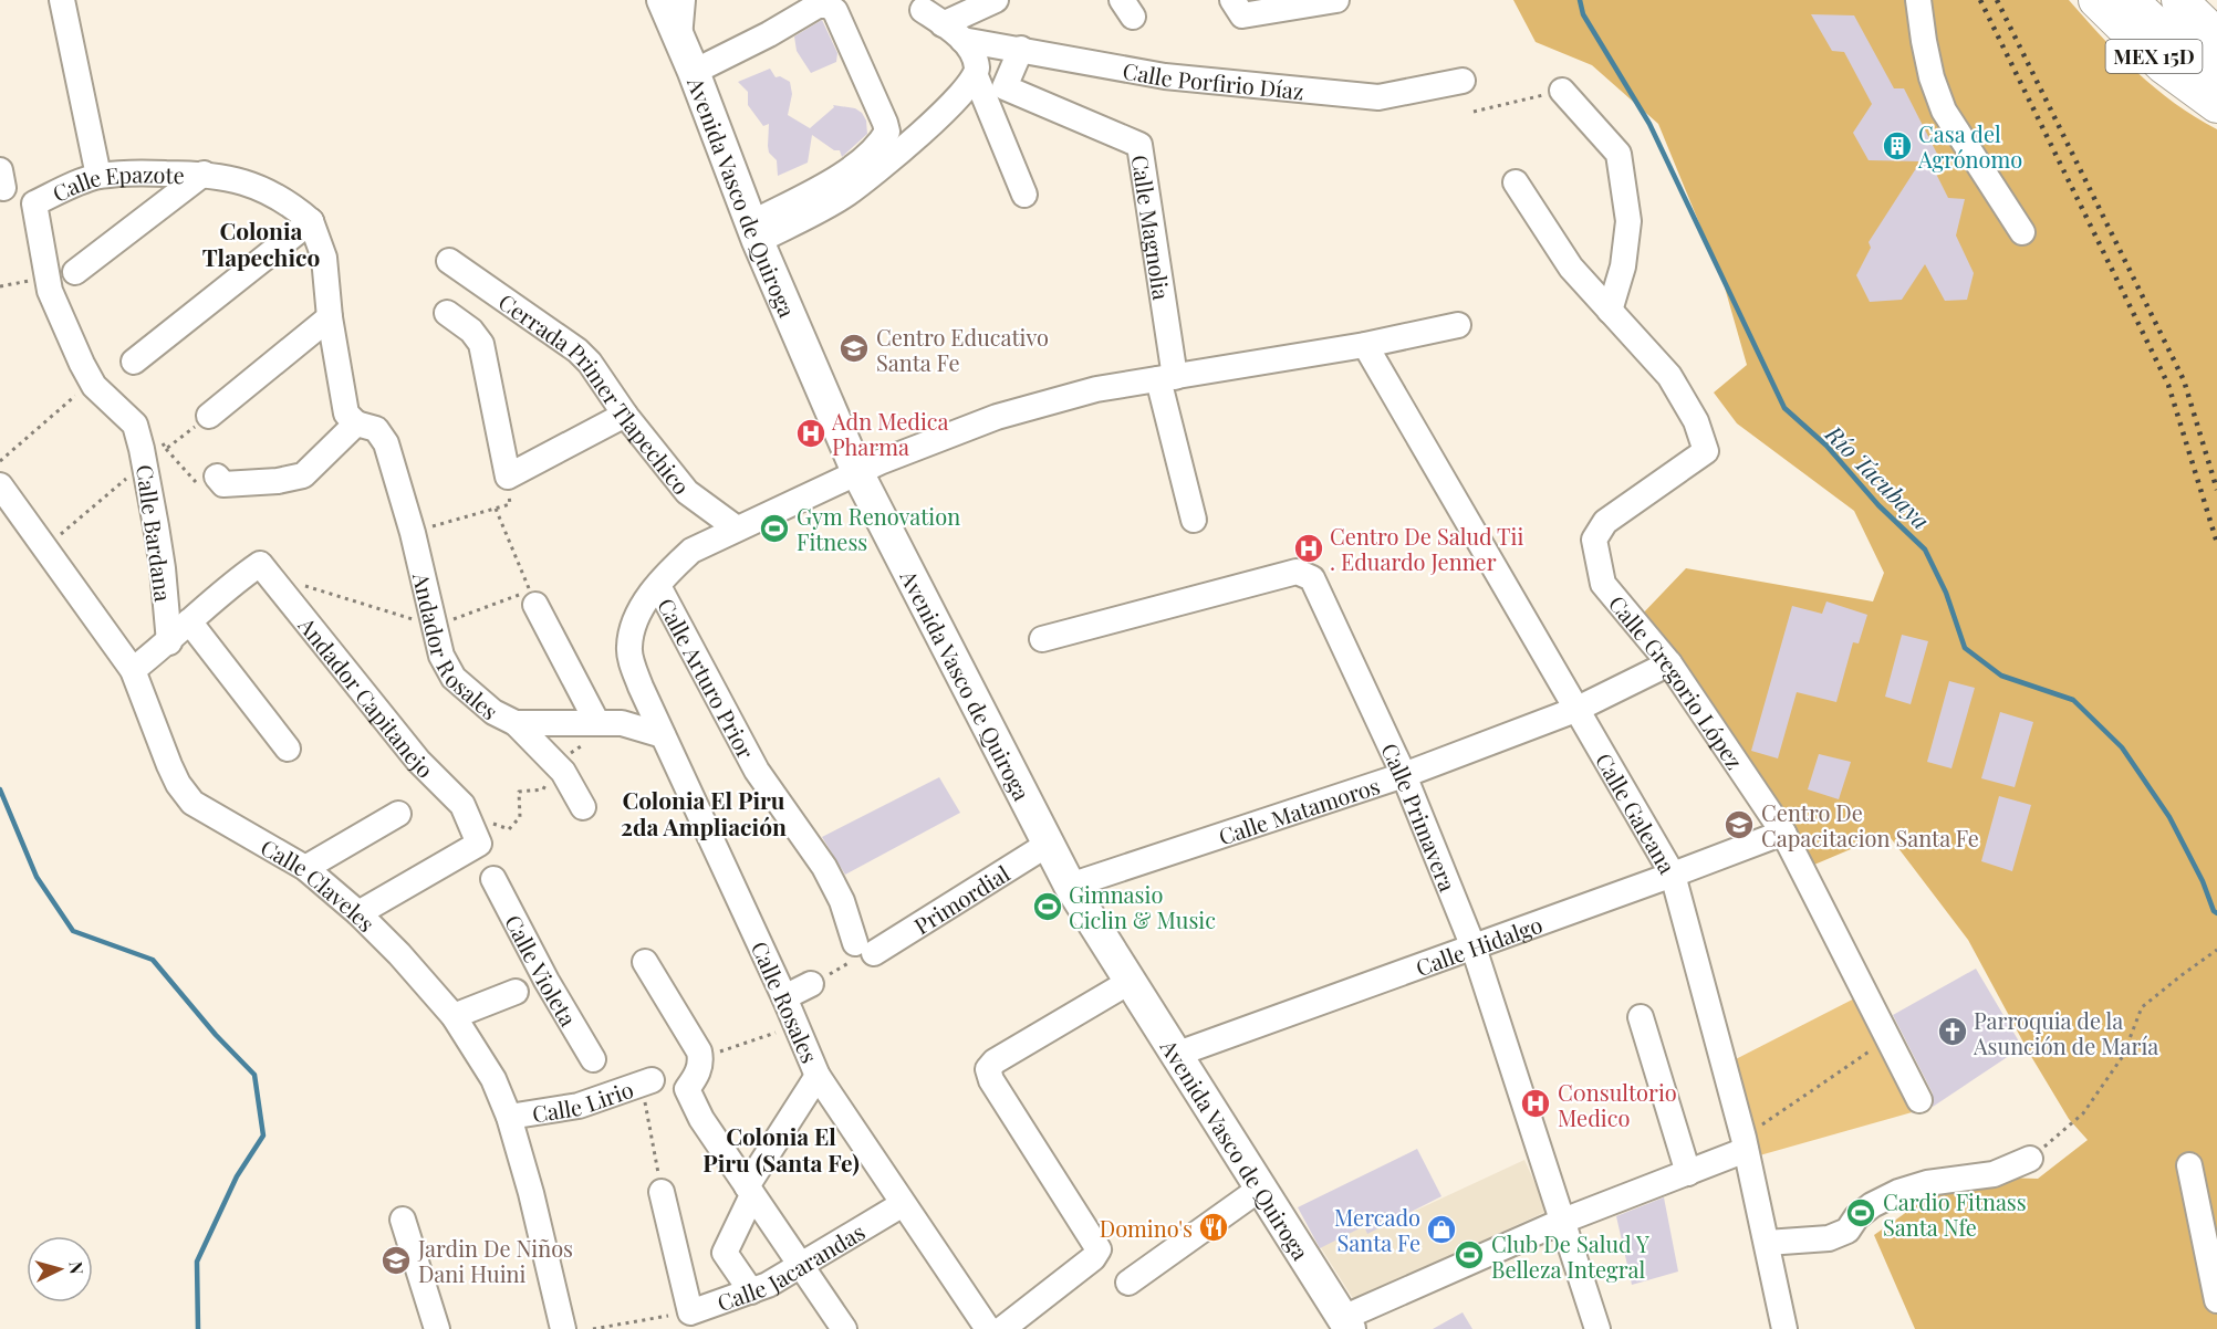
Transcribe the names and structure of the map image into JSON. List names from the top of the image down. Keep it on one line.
{"streets":{"highway":["MEX 15D"],"main road":["Avenida Vasco de Quiroga"],"street":["Calle Porfirio Díaz","Calle Epazote","Calle Magnolia","Cerrada Primer Tlapechico","Calle Bardana","Andador Rosales","Calle Arturo Prior","Calle Gregorio López","Andador Capitanejo","Calle Matamoros","Calle Galeana","Calle Primavera","Calle Claveles","Primordial","Calle Hidalgo","Calle Violeta","Calle Rosales","Calle Lirio","Calle Jacarandas"]},"crossings":[["Calle Porfirio Díaz","Calle Magnolia"],["Avenida Vasco de Quiroga","Calle Matamoros"],["Avenida Vasco de Quiroga","Primordial"],["Avenida Vasco de Quiroga","Calle Hidalgo"],["Andador Rosales","Calle Rosales"],["Calle Arturo Prior","Primordial"],["Calle Arturo Prior","Calle Rosales"],["Calle Gregorio López","Calle Matamoros"],["Calle Gregorio López","Calle Hidalgo"],["Calle Matamoros","Calle Galeana"],["Calle Matamoros","Calle Primavera"],["Calle Galeana","Calle Hidalgo"],["Calle Primavera","Calle Hidalgo"],["Calle Claveles","Calle Lirio"],["Calle Rosales","Calle Jacarandas"]],"districts":["Colonia Tlapechico","Colonia El Piru 2da Ampliación","Colonia El Piru (Santa Fe)"],"water":["Río Tacubaya"],"places":{"building":["Casa del Agrónomo"],"school or university":["Centro Educativo Santa Fe","Centro De Capacitacion Santa Fe","Jardin De Niños Dani Huini"],"hospital":["Adn Medica Pharma","Centro De Salud Tii . Eduardo Jenner","C0nsultorio Medico"],"sports":["Gym Renovation Fitness","Gimnasio Ciclin & Music","Cardio Fitnass Santa Nfe","Club De Salud Y Belleza Integral"],"church":["Parroquia de la Asunción de María"],"restaurant":["Domino's"],"shop":["Mercado Santa Fe"]},"north":"right"}
